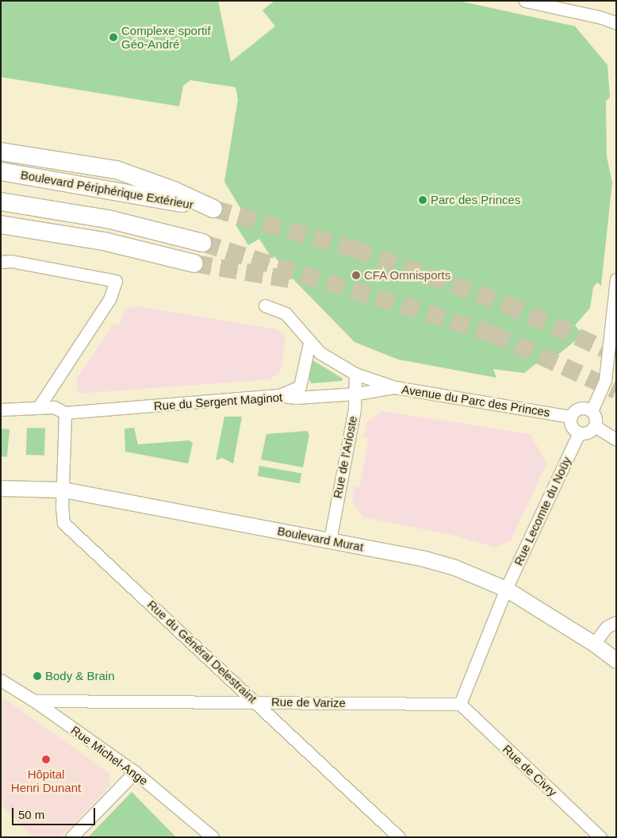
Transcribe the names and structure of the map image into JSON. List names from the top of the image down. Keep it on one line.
{"streets":{"highway":["Boulevard Périphérique Extérieur"],"main road":["Boulevard Murat"],"street":["Avenue du Parc des Princes","Rue du Sergent Maginot","Rue de l'Arioste","Rue Lecomte du Noüy","Rue du Général Delestraint","Rue de Varize","Rue Michel-Ange","Rue de Civry"]},"crossings":[["Avenue du Parc des Princes","Rue du Sergent Maginot"],["Avenue du Parc des Princes","Rue de l'Arioste"],["Avenue du Parc des Princes","Rue Lecomte du Noüy"],["Rue du Sergent Maginot","Rue de l'Arioste"],["Rue du Sergent Maginot","Rue du Général Delestraint"],["Rue de l'Arioste","Boulevard Murat"],["Rue Lecomte du Noüy","Boulevard Murat"],["Boulevard Murat","Rue du Général Delestraint"],["Rue du Général Delestraint","Rue de Varize"],["Rue de Varize","Rue Michel-Ange"],["Rue de Varize","Rue de Civry"]],"places":["Complexe sportif Géo-André","Parc des Princes","CFA Omnisports","Body & Brain","Hôpital Henri Dunant"],"scale_bar":"50 m"}
